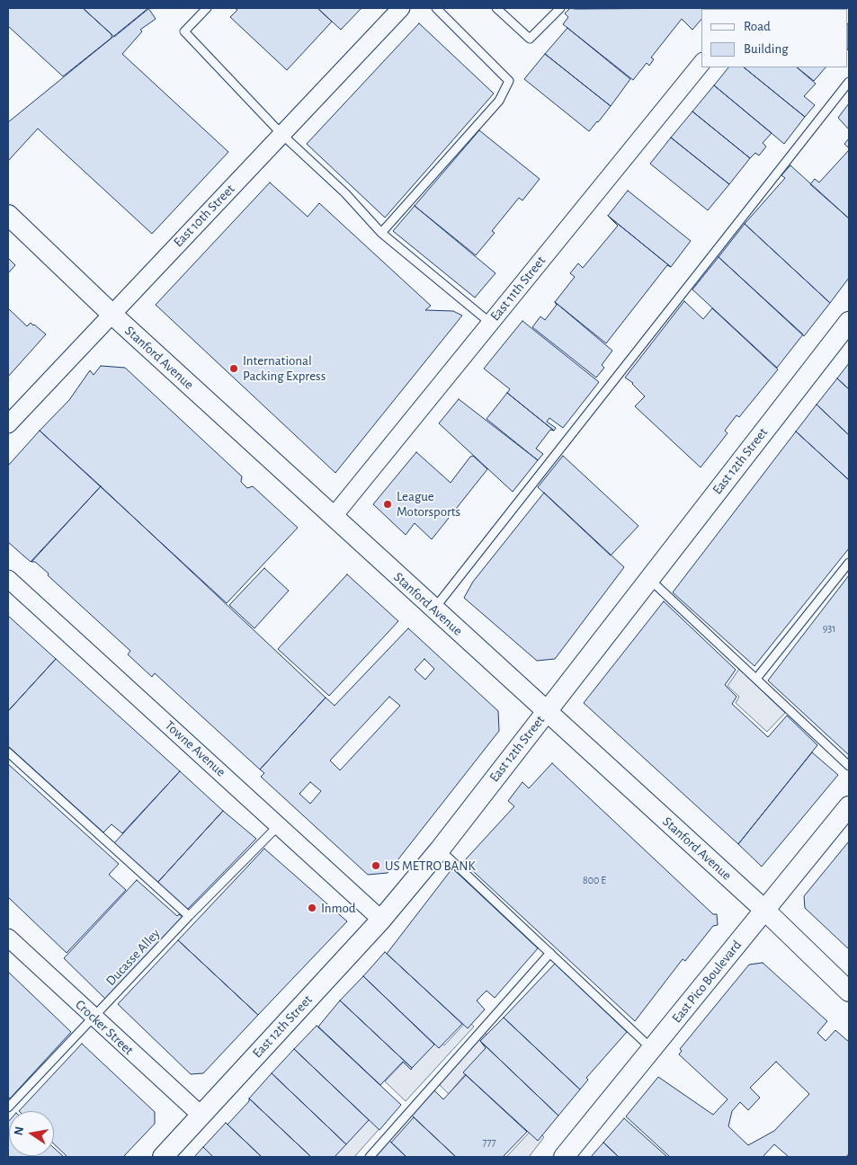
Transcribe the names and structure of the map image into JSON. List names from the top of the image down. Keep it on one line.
{"streets":{"street":["East 10th Street","East 11th Street","Stanford Avenue","East 12th Street","Towne Avenue","East Pico Boulevard","Crocker Street"],"lane":["Ducasse Alley"]},"crossings":[["East 10th Street","Stanford Avenue"],["East 11th Street","Stanford Avenue"],["Stanford Avenue","East 12th Street"],["Stanford Avenue","East Pico Boulevard"],["East 12th Street","Towne Avenue"],["East 12th Street","Crocker Street"],["Towne Avenue","Ducasse Alley"],["Ducasse Alley","Crocker Street"]],"places":["International Packing Express","League Motorsports","US METRO BANK","Inmod"],"house_numbers":["931","800 E","777"],"legend":["Road","Building"],"north":"left"}
